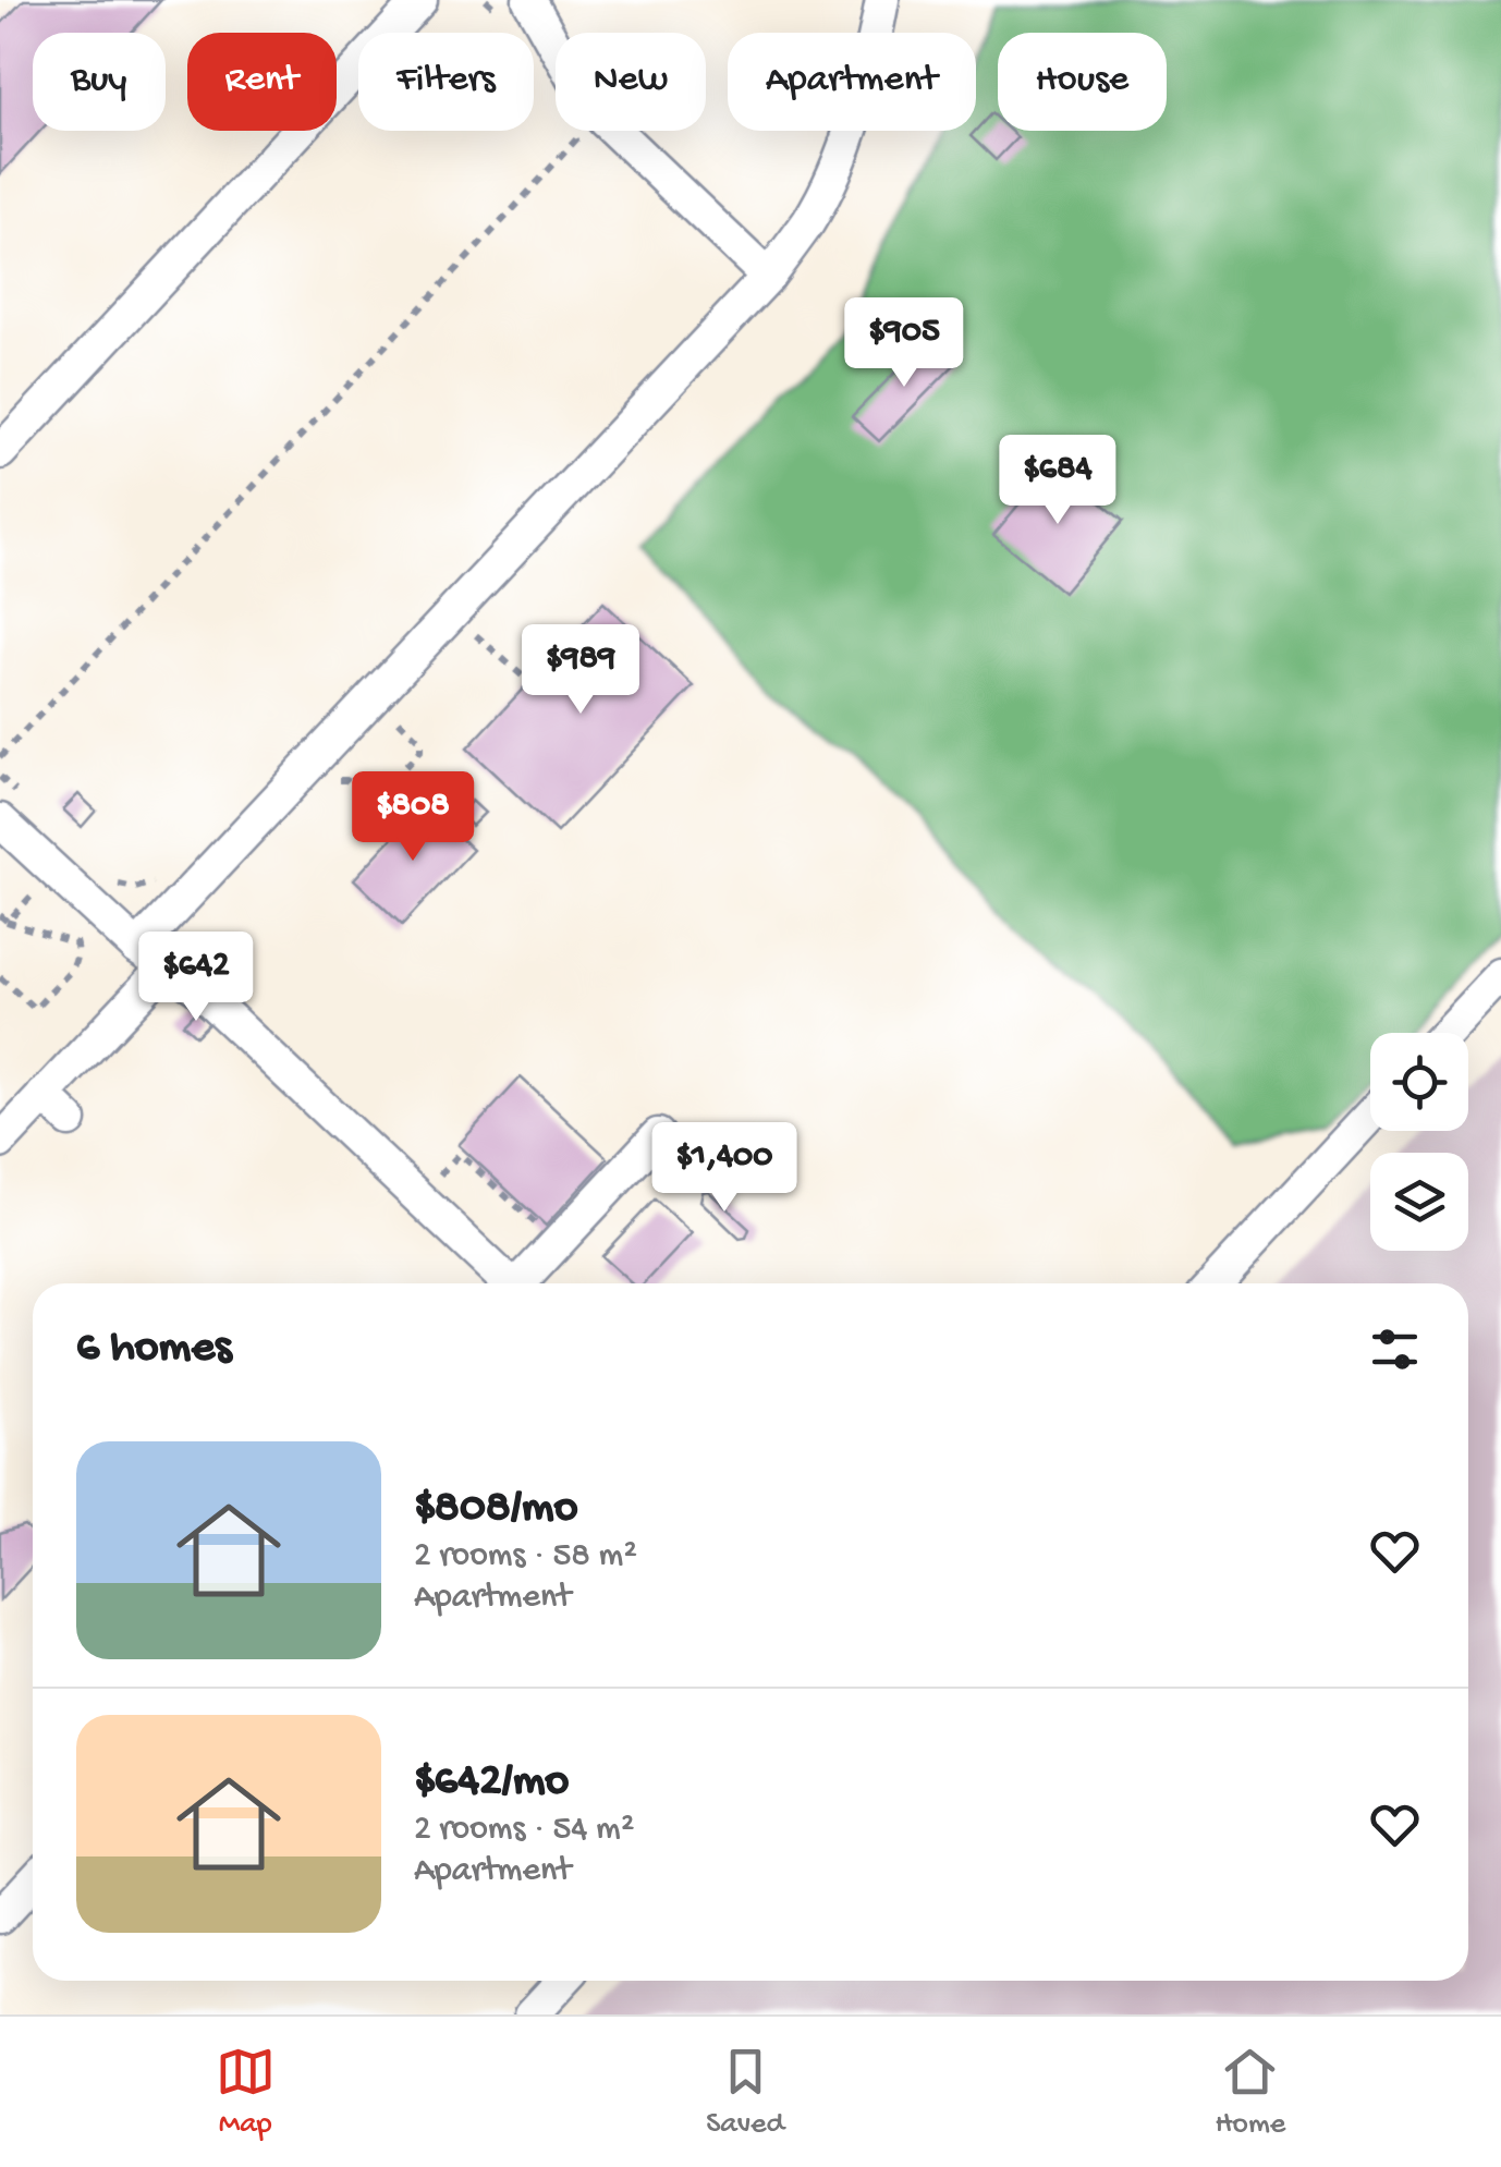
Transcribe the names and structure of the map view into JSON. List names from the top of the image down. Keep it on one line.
{"page":{"chip":["Buy","Rent","Filters","New","Apartment","House"],"price":["$905","$684","$989","$808","$642","$1,400"],"heading":"6 homes","list":[{"name":"$808/mo","note":"2 rooms · 58 m² · Apartment"},{"name":"$642/mo","note":"2 rooms · 54 m² · Apartment"}],"tabs":["Map","Saved","Home"]}}
